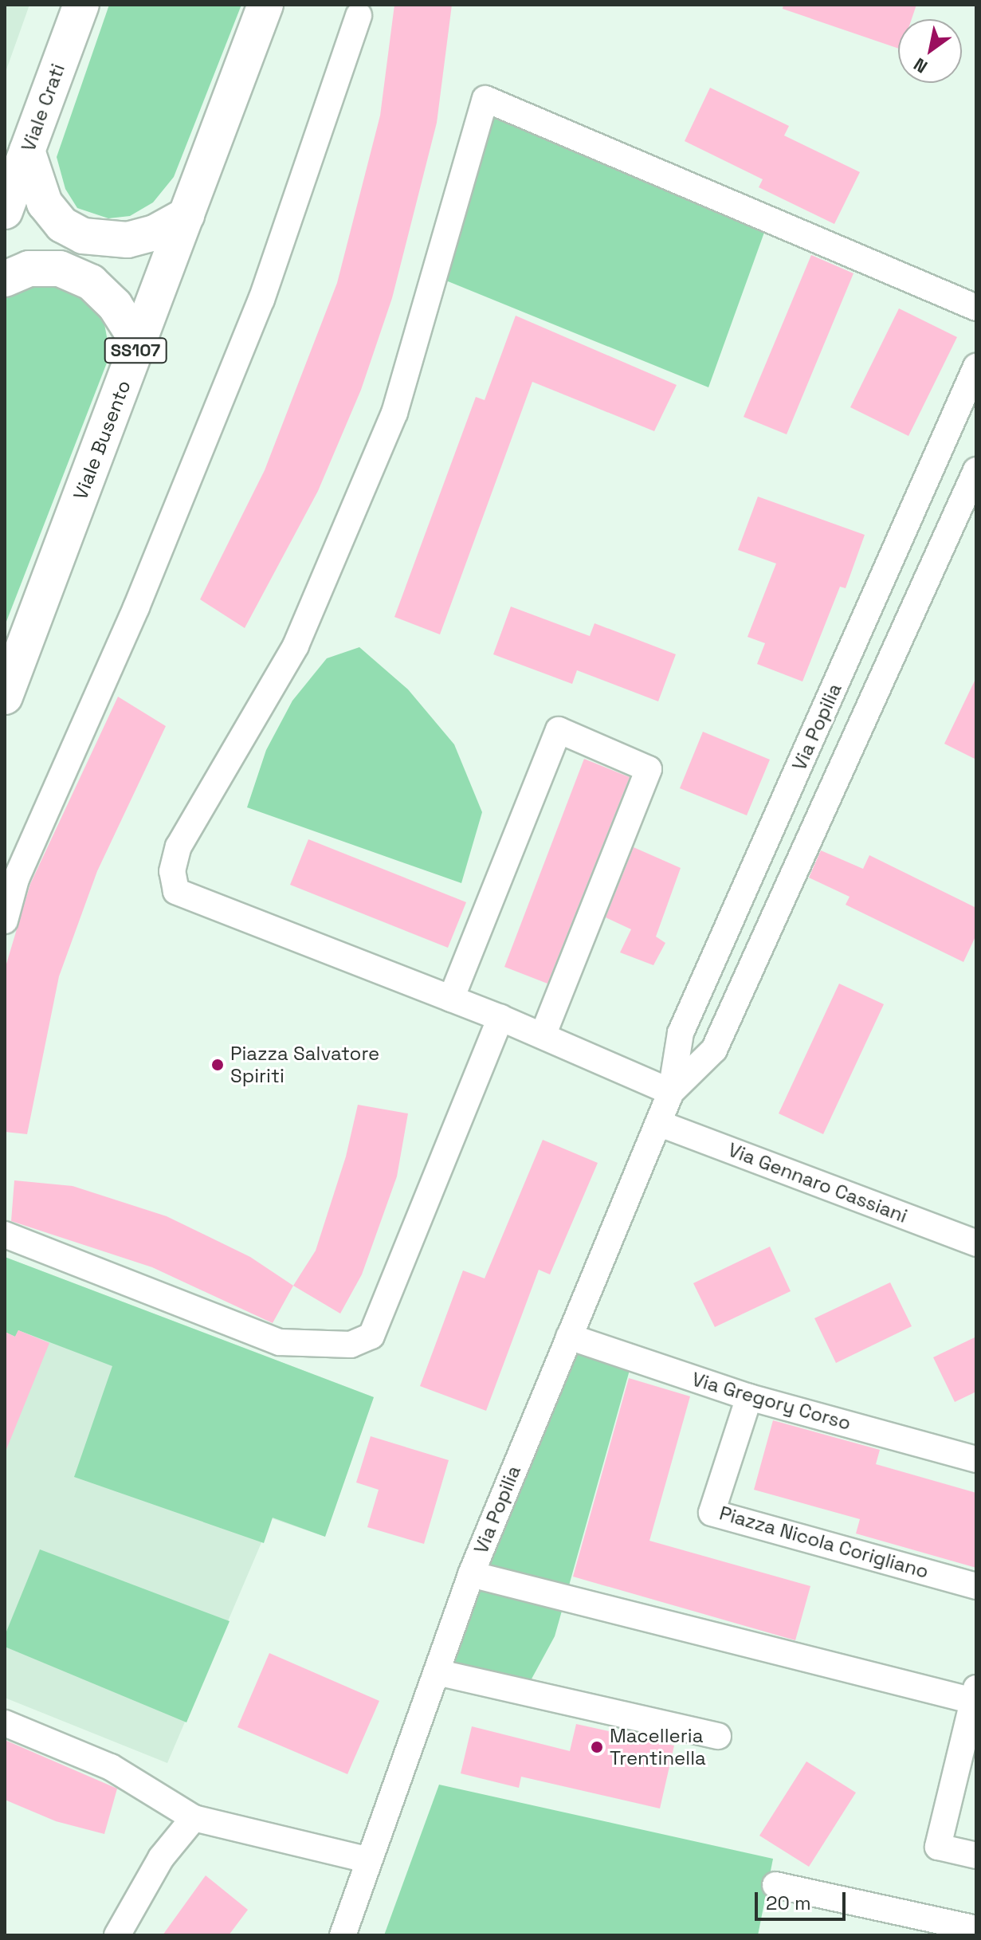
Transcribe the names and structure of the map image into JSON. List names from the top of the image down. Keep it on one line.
{"streets":{"main road":["Viale Crati","SS107","Viale Busento"],"street":["Via Popilia","Via Gennaro Cassiani","Via Gregory Corso","Piazza Nicola Corigliano"]},"crossings":[["Via Popilia","Via Gennaro Cassiani"],["Via Popilia","Via Gregory Corso"],["Via Gregory Corso","Piazza Nicola Corigliano"]],"places":["Piazza Salvatore Spiriti","Macelleria Trentinella"],"scale_bar":"20 m","north":"bottom left"}
